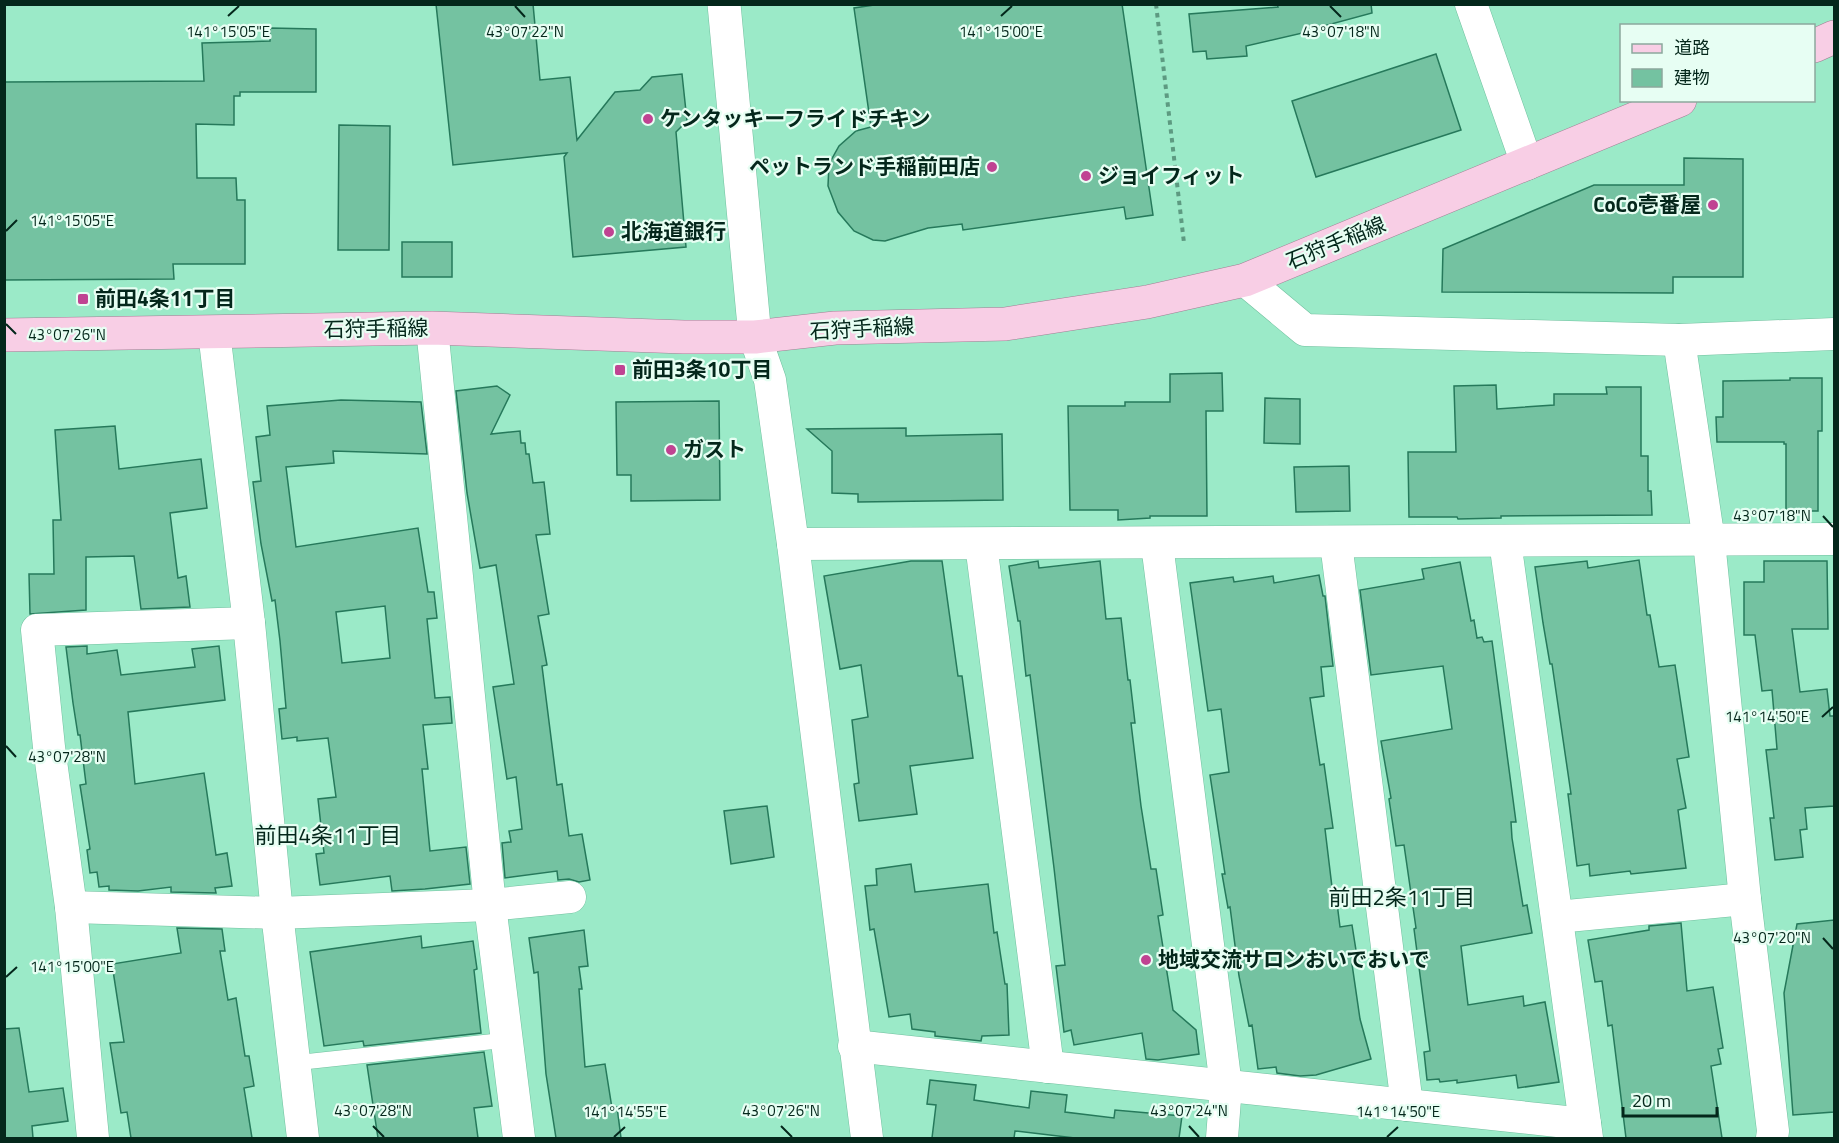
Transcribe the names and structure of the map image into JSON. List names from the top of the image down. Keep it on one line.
{"streets":{"main road":["石狩手稲線"]},"districts":["前田4条11丁目","前田2条11丁目"],"places":{"other":["ケンタッキーフライドチキン","ペットランド手稲前田店","ジョイフィット","CoCo壱番屋","北海道銀行","ガスト","地域交流サロンおいでおいで"],"transit":["前田4条11丁目","前田3条10丁目"]},"legend":["道路","建物"],"scale_bar":"20 m","coordinates":["141°15'05\"E","141°15'00\"E","43°07'22\"N","43°07'18\"N","43°07'26\"N","141°14'50\"E","43°07'28\"N","43°07'20\"N","43°07'24\"N","141°14'55\"E"]}
